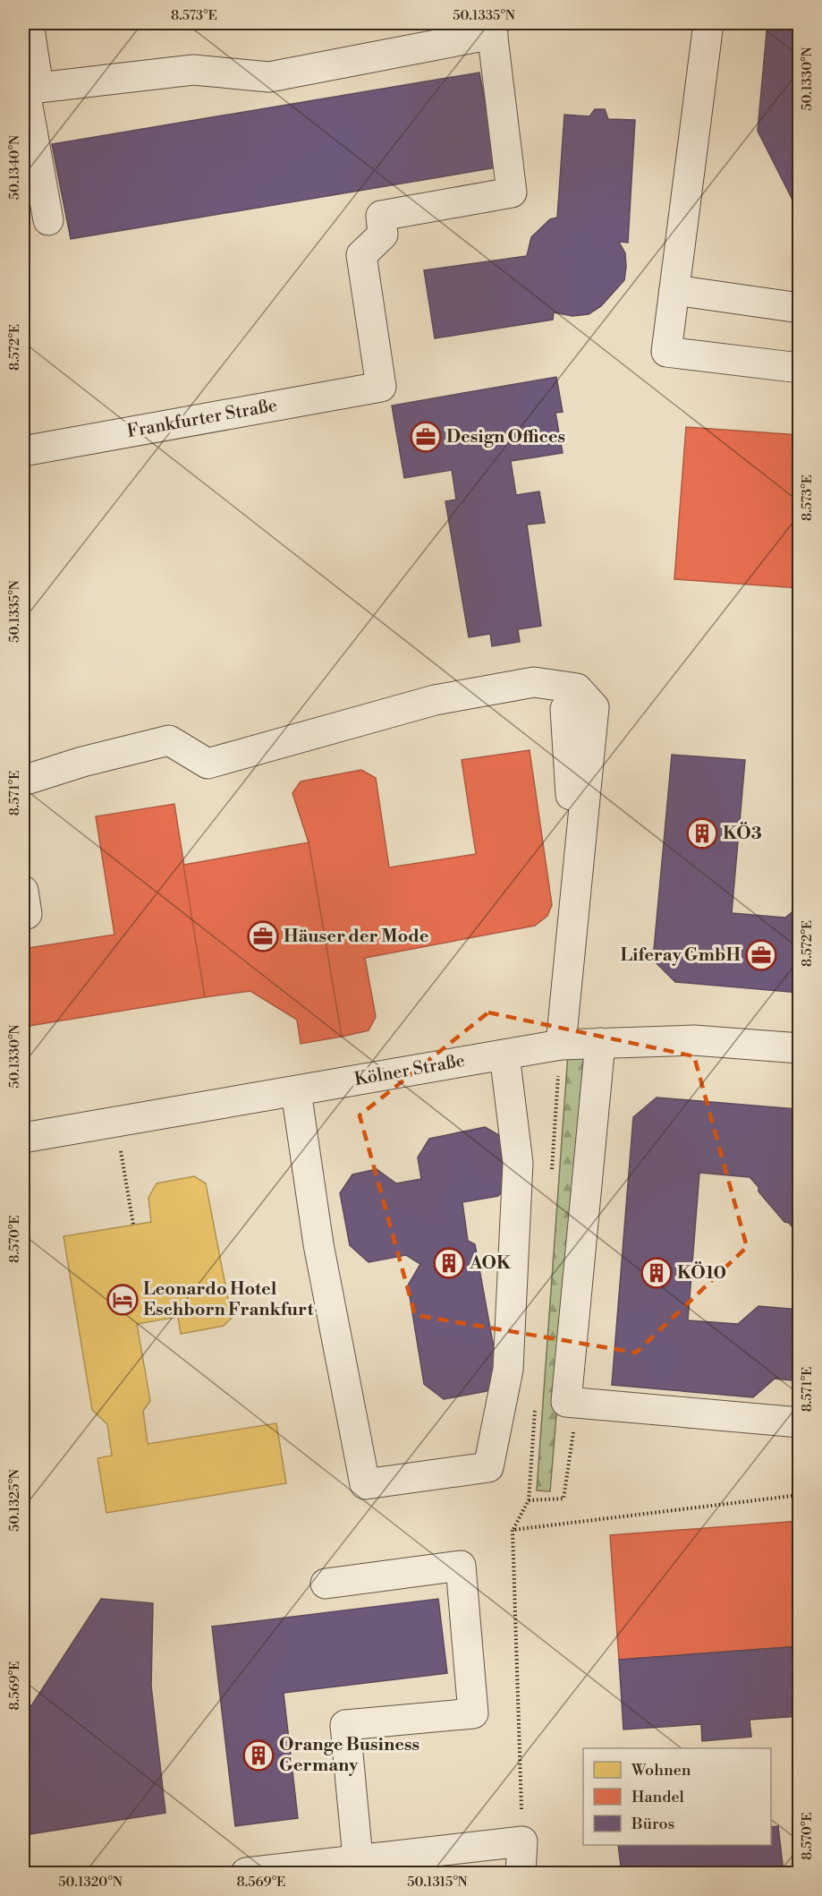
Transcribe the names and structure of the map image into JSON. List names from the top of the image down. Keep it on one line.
{"streets":{"street":["Frankfurter Straße","Kölner Straße"]},"places":{"office":["Design Offices","Häuser der Mode","Liferay GmbH"],"building":["KÖ3","AOK","KÖ10","Orange Business Germany"],"hotel":["Leonardo Hotel Eschborn Frankfurt"]},"legend":["Wohnen","Handel","Büros"],"coordinates":["8.573°E","50.1335°N","50.1330°N","50.1340°N","8.572°E","8.571°E","8.570°E","50.1325°N","8.569°E","50.1320°N","50.1315°N"]}
